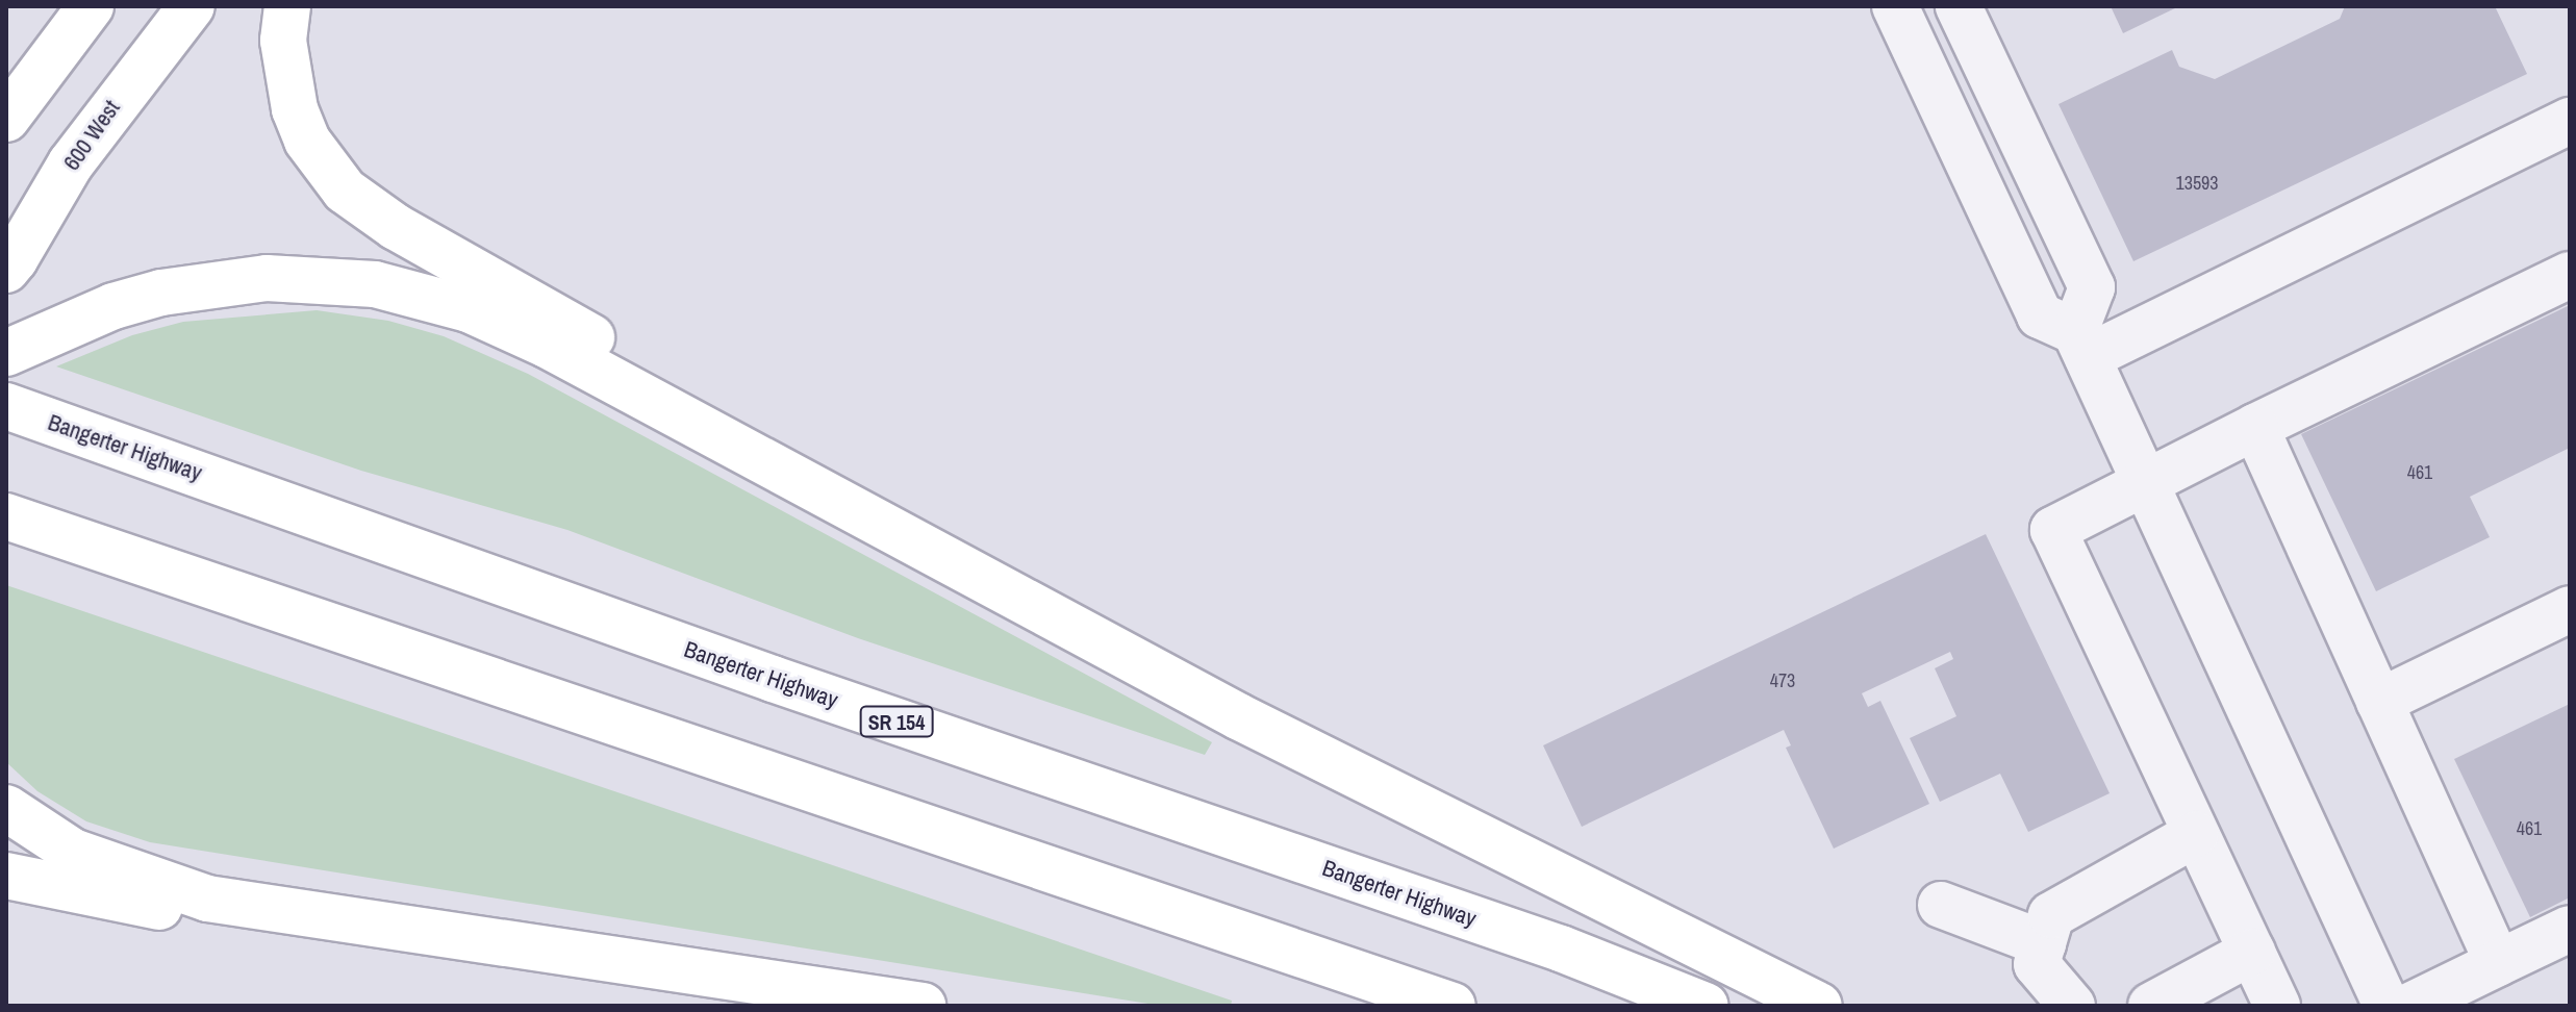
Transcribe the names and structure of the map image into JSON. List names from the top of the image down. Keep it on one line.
{"streets":{"main road":["600 West","Bangerter Highway","SR 154"]},"house_numbers":["13593","461","473","461"]}
